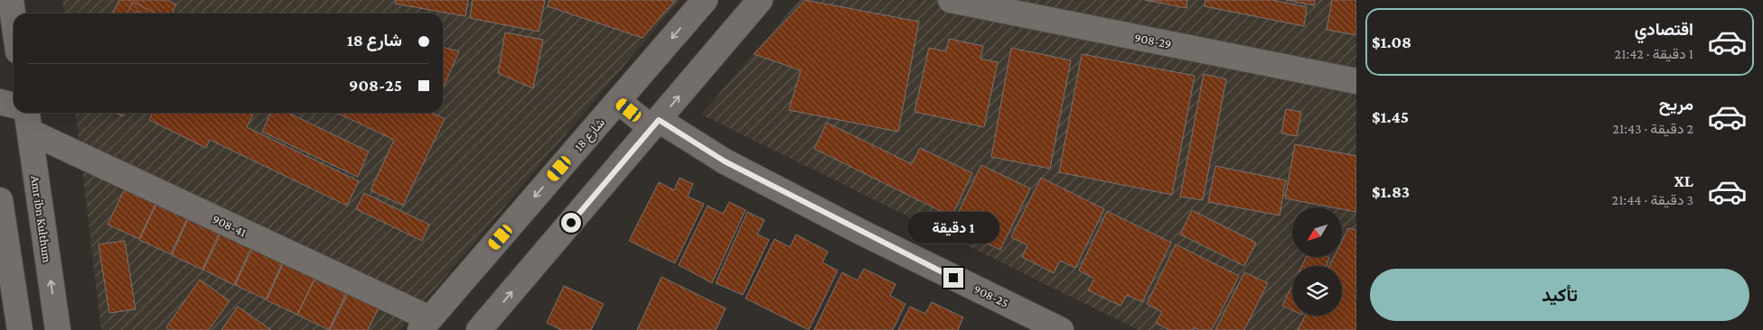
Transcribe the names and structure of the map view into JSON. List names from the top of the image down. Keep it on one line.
{"streets":{"street":["908-29","شارع 18","Amr ibn Kulthum","908-41","908-25"]},"crossings":[["شارع 18","908-41"],["شارع 18","908-25"],["Amr ibn Kulthum","908-41"]],"north":"bottom left","page":{"list":[{"name":"اقتصادي","note":"1 دقيقة · 21:42","value":"$1.08"},{"name":"مريح","note":"2 دقيقة · 21:43","value":"$1.45"},{"name":"XL","note":"3 دقيقة · 21:44","value":"$1.83"}],"banner":["شارع 18","908-25"],"bubble":"1 دقيقة","buttons":"تأكيد"}}
